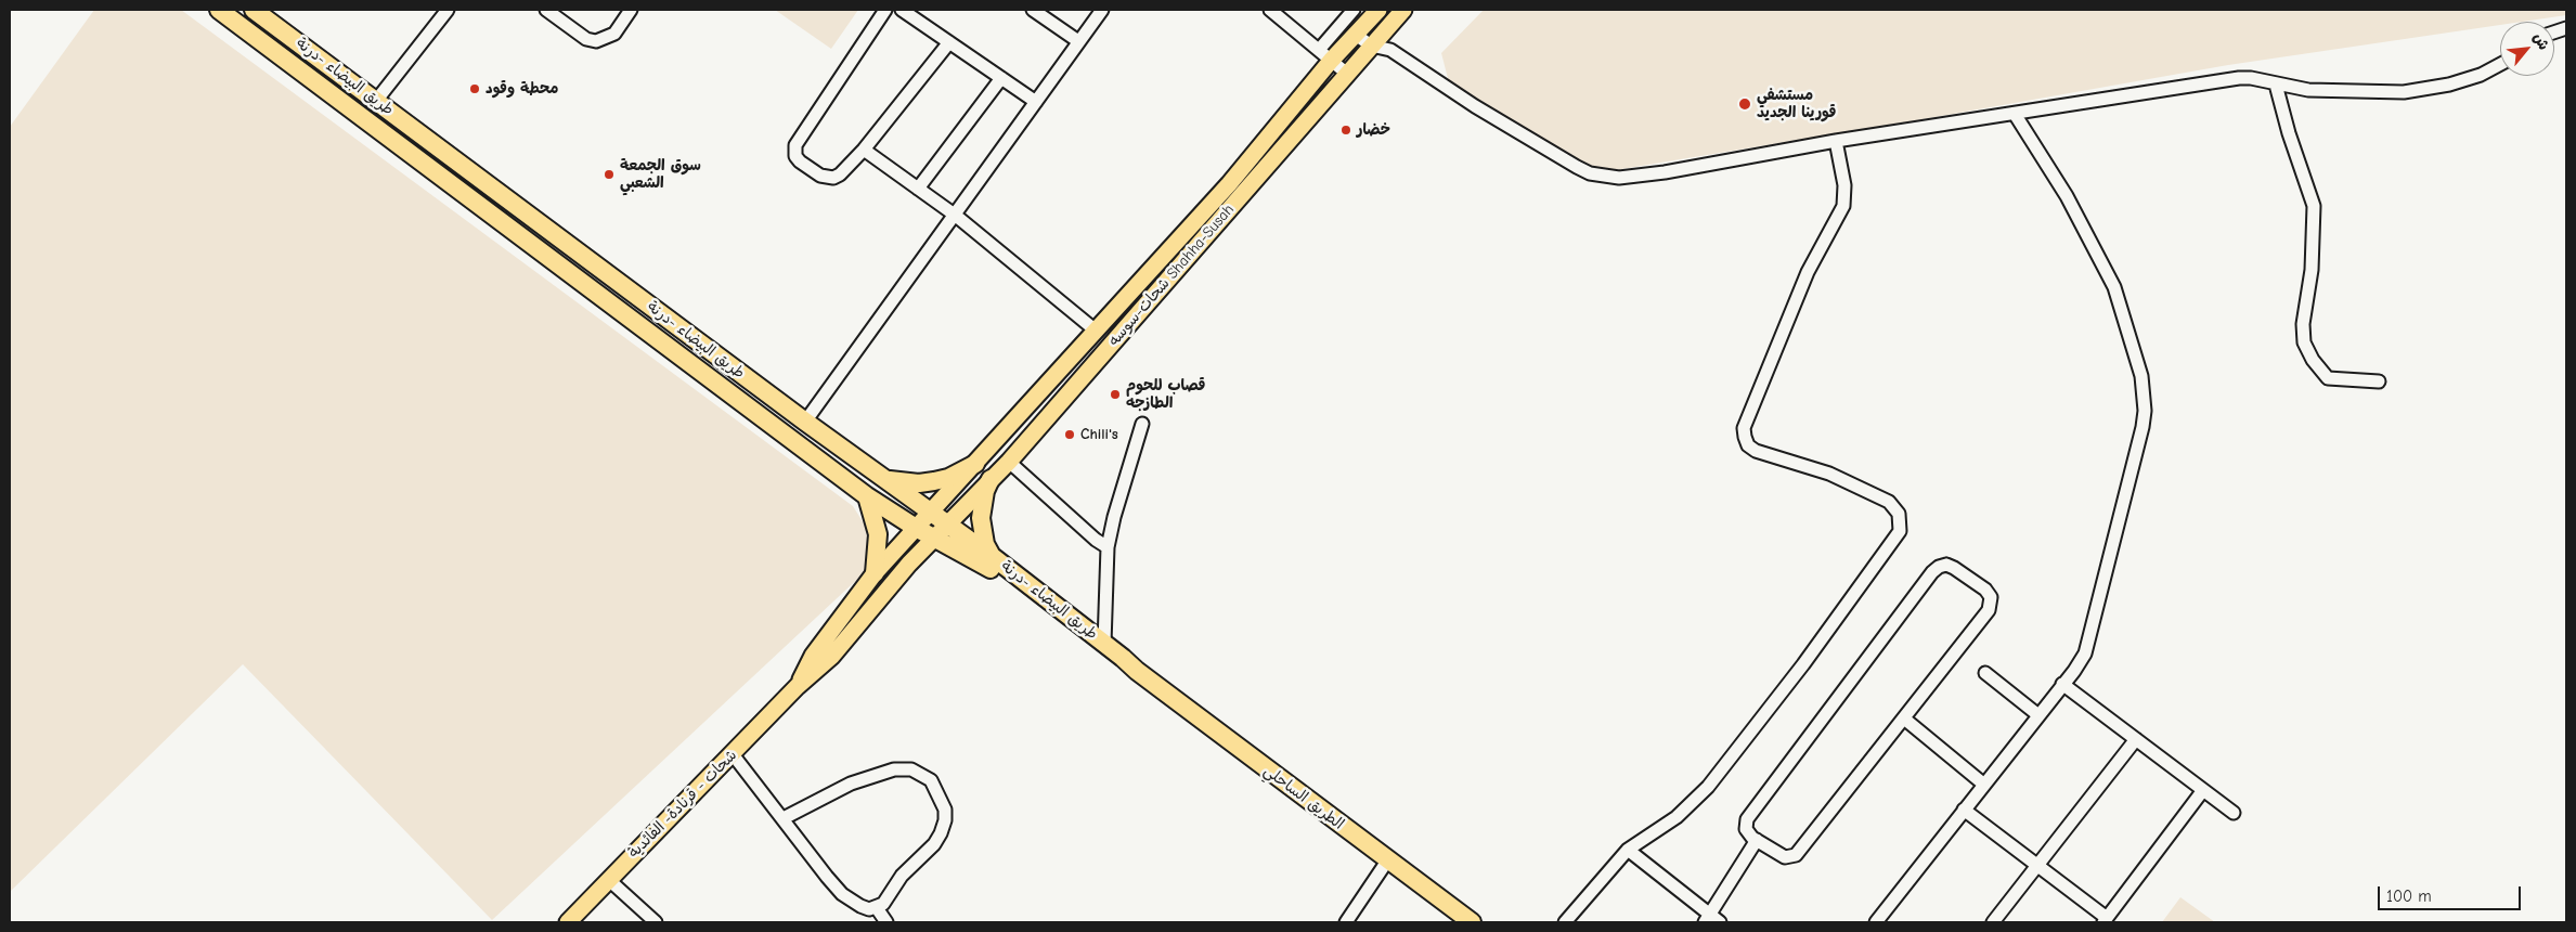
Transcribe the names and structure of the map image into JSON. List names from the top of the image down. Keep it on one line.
{"streets":{"highway":["طريق البيضاء -درنة","الطريق الساحلي"],"main road":["شحات-سوسه Shahha-Susah","شحات - قرنادة- الفائدية"]},"crossings":[["طريق البيضاء -درنة","شحات-سوسه Shahha-Susah"],["طريق البيضاء -درنة","الطريق الساحلي"],["شحات-سوسه Shahha-Susah","شحات - قرنادة- الفائدية"]],"places":["محطة وقود","مستشفي قورينا الجديد","خضار","سوق الجمعة الشعبي","قصاب للحوم الطازجه","Chili's"],"scale_bar":"100 m","north":"top right"}
